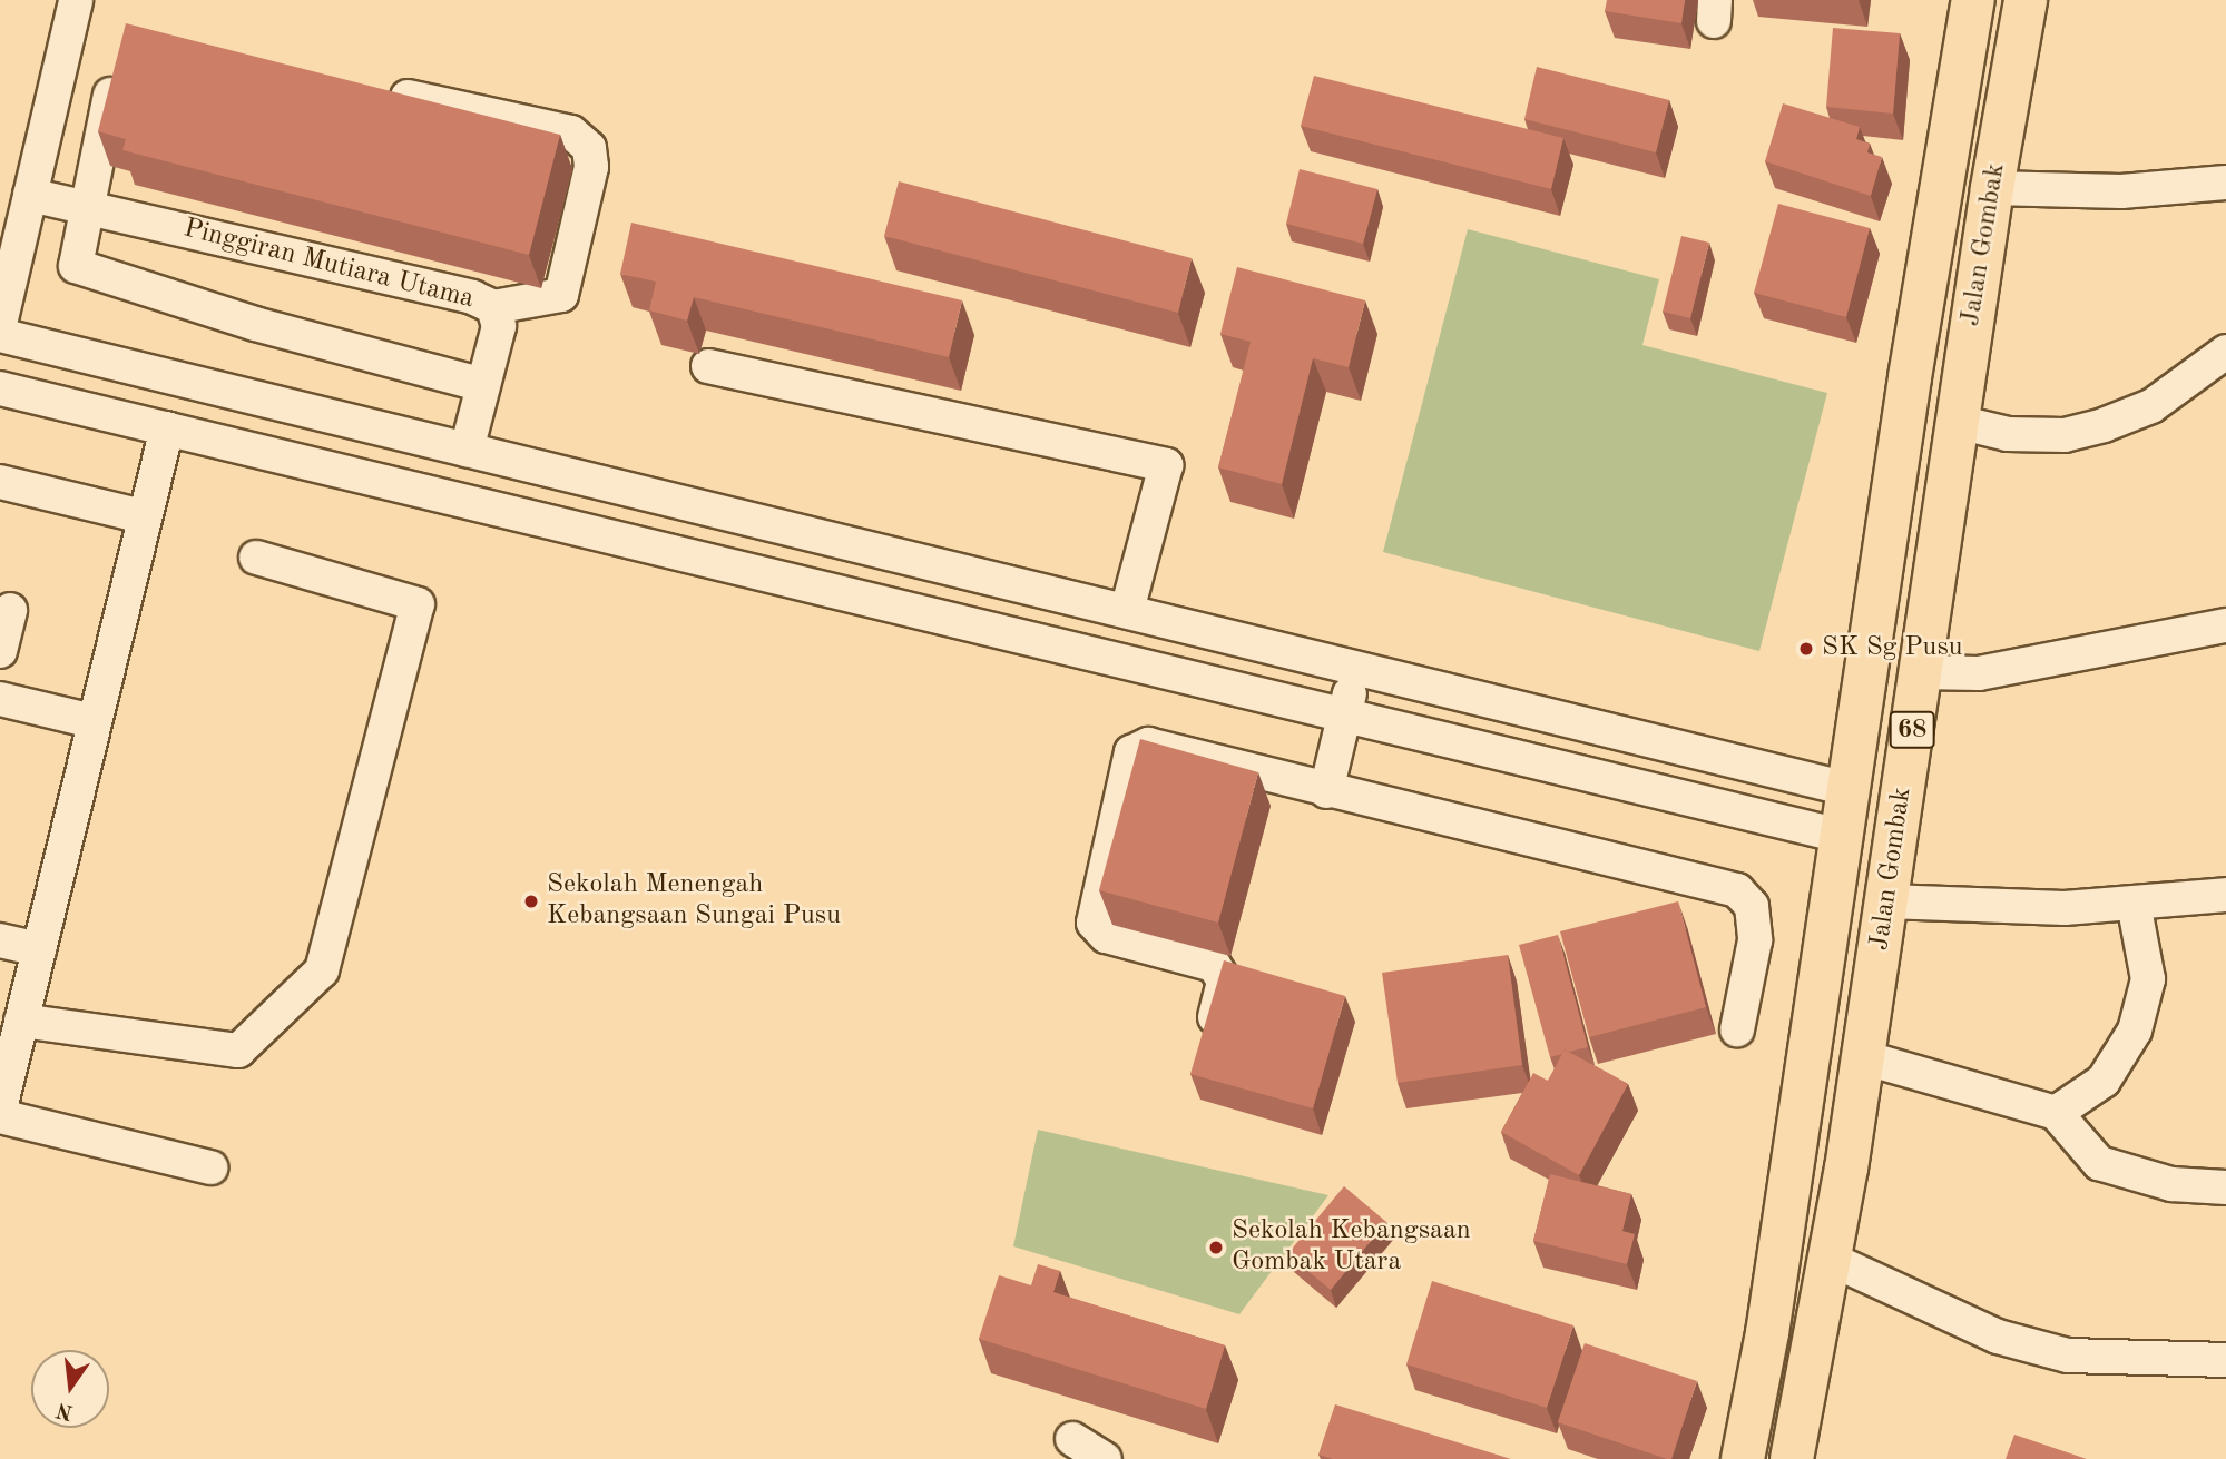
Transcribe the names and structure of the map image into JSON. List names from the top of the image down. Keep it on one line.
{"streets":{"main road":["Jalan Gombak","68"],"street":["Pinggiran Mutiara Utama"]},"places":["SK Sg Pusu","Sekolah Menengah Kebangsaan Sungai Pusu","Sekolah Kebangsaan Gombak Utara"],"north":"bottom"}
